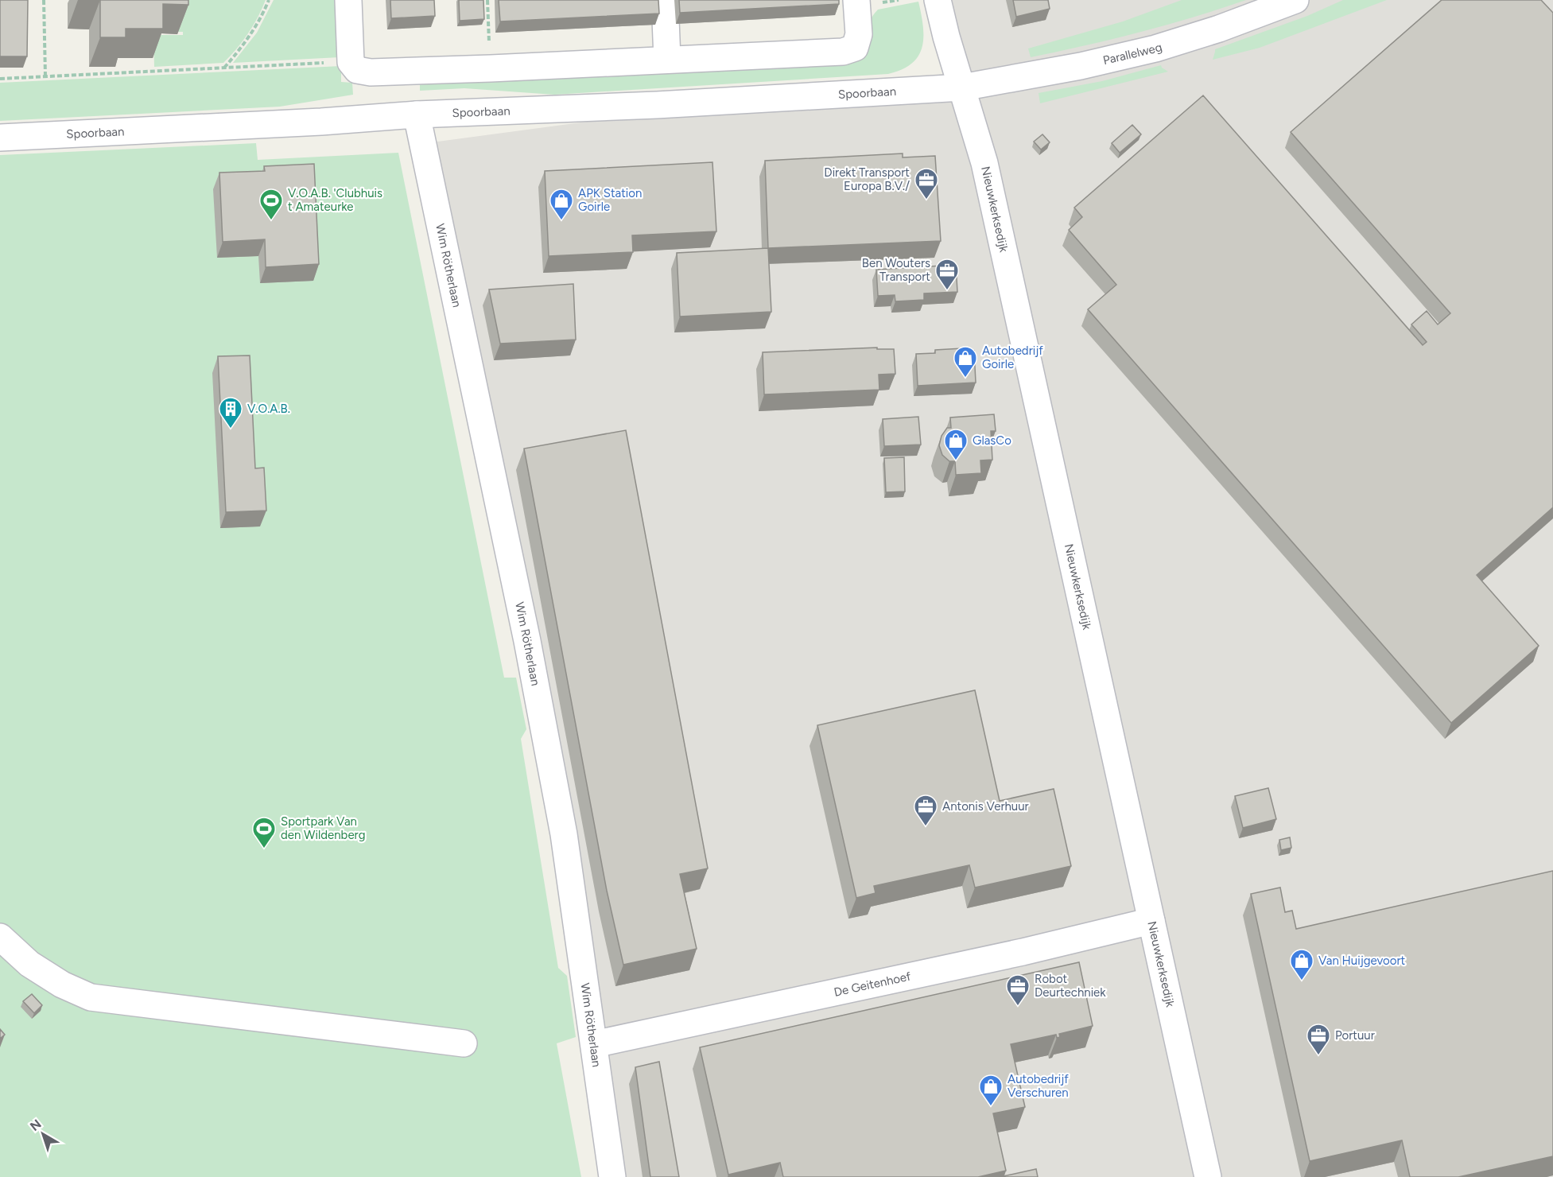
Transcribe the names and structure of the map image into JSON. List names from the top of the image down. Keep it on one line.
{"streets":{"street":["Parallelweg","Spoorbaan","Nieuwkerksedijk","Wim Rötherlaan","De Geitenhoef"]},"crossings":[["Parallelweg","Spoorbaan"],["Parallelweg","Nieuwkerksedijk"],["Spoorbaan","Nieuwkerksedijk"],["Spoorbaan","Wim Rötherlaan"],["Nieuwkerksedijk","De Geitenhoef"],["Wim Rötherlaan","De Geitenhoef"]],"places":{"office":["Direkt Transport Europa B.V./","Ben Wouters Transport","Antonis Verhuur","Robot Deurtechniek","Portuur"],"sports":["V.O.A.B. 'Clubhuis t Amateurke","Sportpark Van den Wildenberg"],"shop":["APK Station Goirle","Autobedrijf Goirle","GlasCo","Van Huijgevoort","Autobedrijf Verschuren"],"building":["V.O.A.B."]},"north":"top left"}
